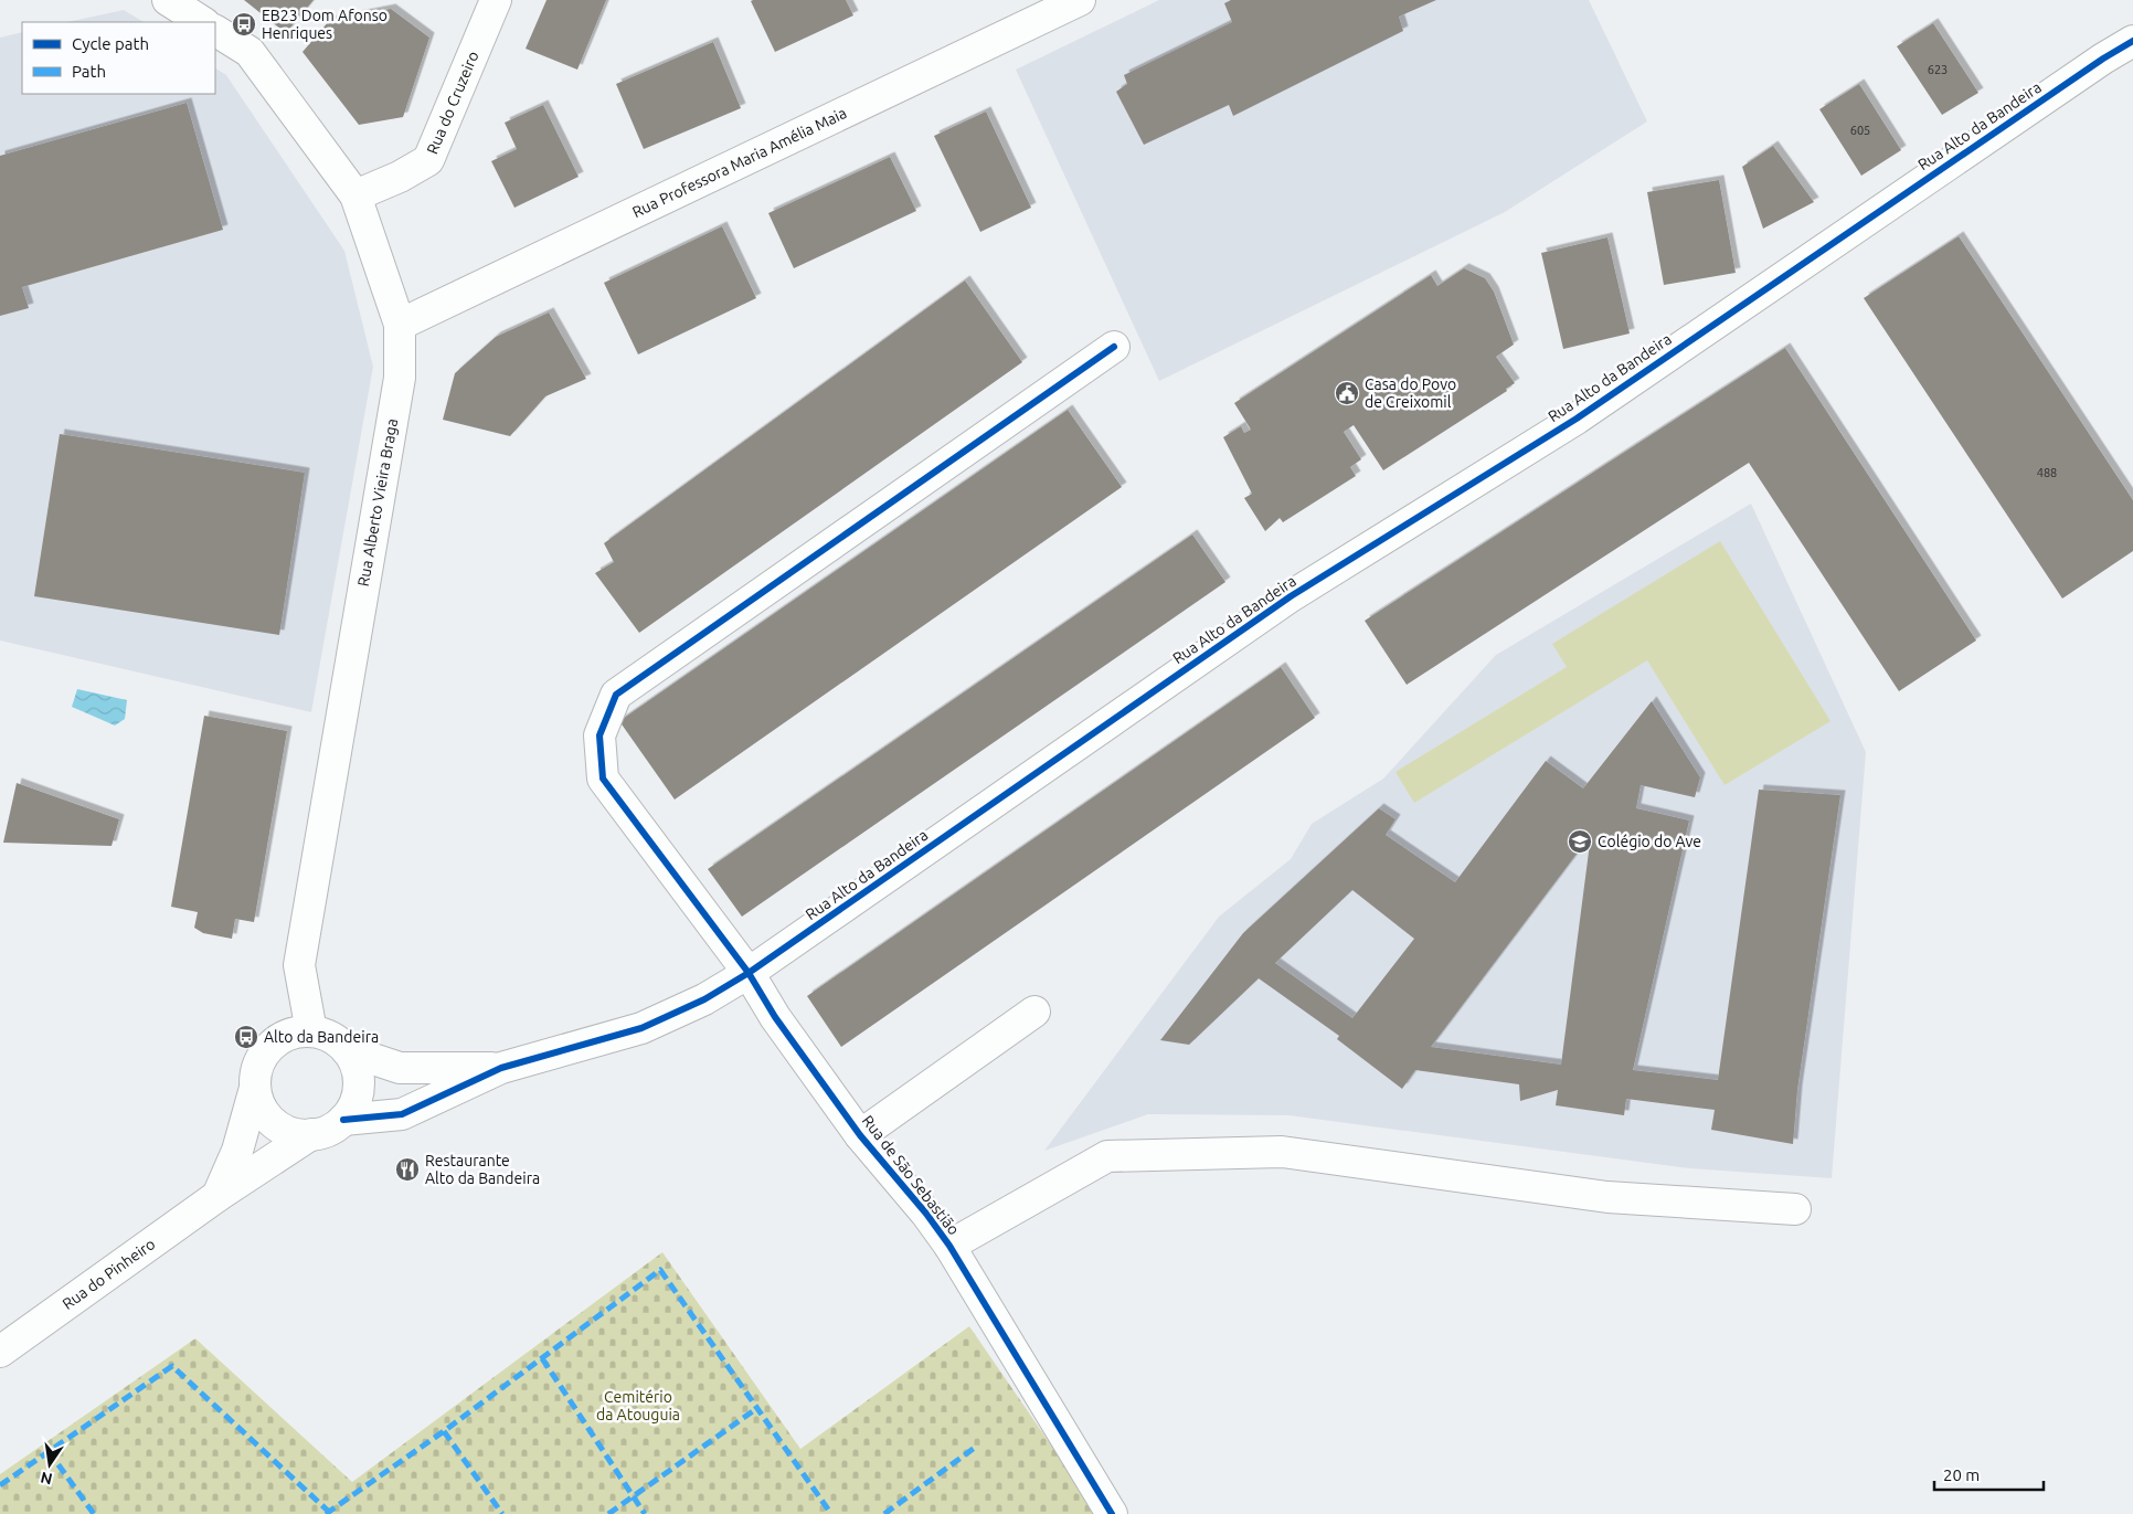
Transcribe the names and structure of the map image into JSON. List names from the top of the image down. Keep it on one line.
{"streets":{"street":["Rua do Cruzeiro","Rua Alto da Bandeira","Rua Professora Maria Amélia Maia","Rua Alberto Vieira Braga","Rua de São Sebastião","Rua do Pinheiro"]},"crossings":[["Rua do Cruzeiro","Rua Alberto Vieira Braga"],["Rua Alto da Bandeira","Rua Alberto Vieira Braga"],["Rua Alto da Bandeira","Rua de São Sebastião"],["Rua Alto da Bandeira","Rua do Pinheiro"],["Rua Professora Maria Amélia Maia","Rua Alberto Vieira Braga"],["Rua Alberto Vieira Braga","Rua do Pinheiro"]],"parks":["Cemitério da Atouguia"],"places":{"bus stop":["EB23 Dom Afonso Henriques","Alto da Bandeira"],"public building":["Casa do Povo de Creixomil"],"school or university":["Colégio do Ave"],"restaurant":["Restaurante Alto da Bandeira"]},"house_numbers":["623","605","488"],"legend":["Cycle path","Path"],"scale_bar":"20 m","north":"bottom"}
